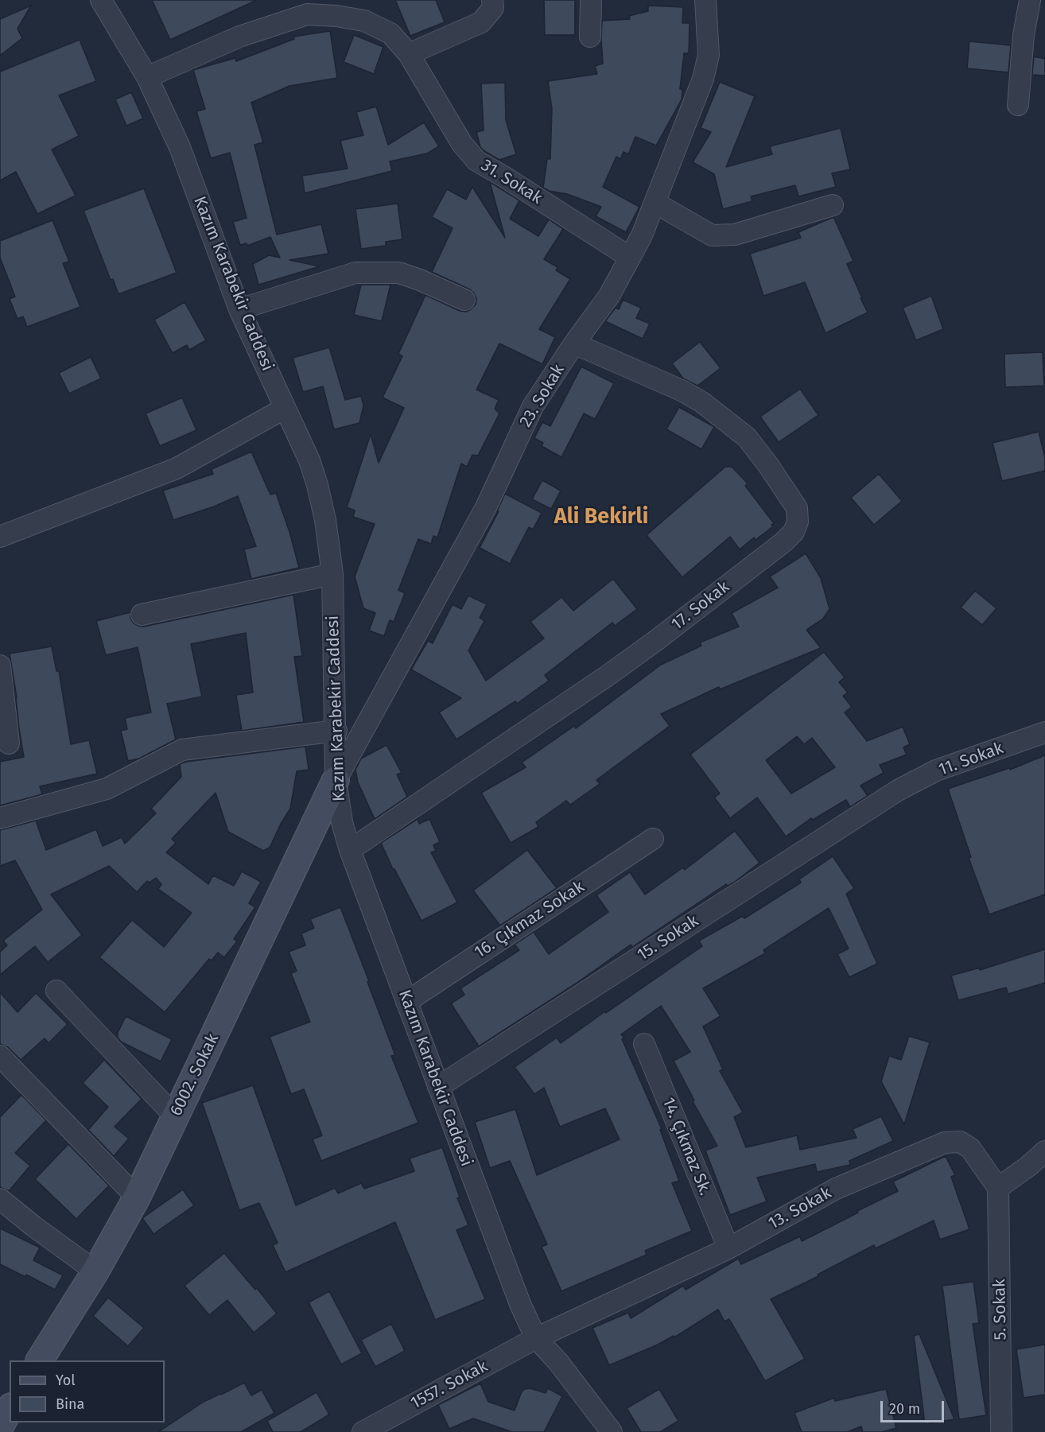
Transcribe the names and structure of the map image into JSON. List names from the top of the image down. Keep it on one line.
{"streets":{"street":["31. Sokak","Kazım Karabekir Caddesi","23. Sokak","17. Sokak","11. Sokak","16. Çıkmaz Sokak","15. Sokak","6002. Sokak","14. Çıkmaz Sk.","13. Sokak","5. Sokak","1557. Sokak"]},"crossings":[["31. Sokak","Kazım Karabekir Caddesi"],["31. Sokak","23. Sokak"],["Kazım Karabekir Caddesi","23. Sokak"],["Kazım Karabekir Caddesi","17. Sokak"],["Kazım Karabekir Caddesi","16. Çıkmaz Sokak"],["Kazım Karabekir Caddesi","15. Sokak"],["Kazım Karabekir Caddesi","6002. Sokak"],["Kazım Karabekir Caddesi","13. Sokak"],["Kazım Karabekir Caddesi","1557. Sokak"],["23. Sokak","17. Sokak"],["23. Sokak","6002. Sokak"],["11. Sokak","15. Sokak"],["14. Çıkmaz Sk.","13. Sokak"],["13. Sokak","5. Sokak"],["13. Sokak","1557. Sokak"]],"districts":["Ali Bekirli"],"legend":["Yol","Bina"],"scale_bar":"20 m"}
